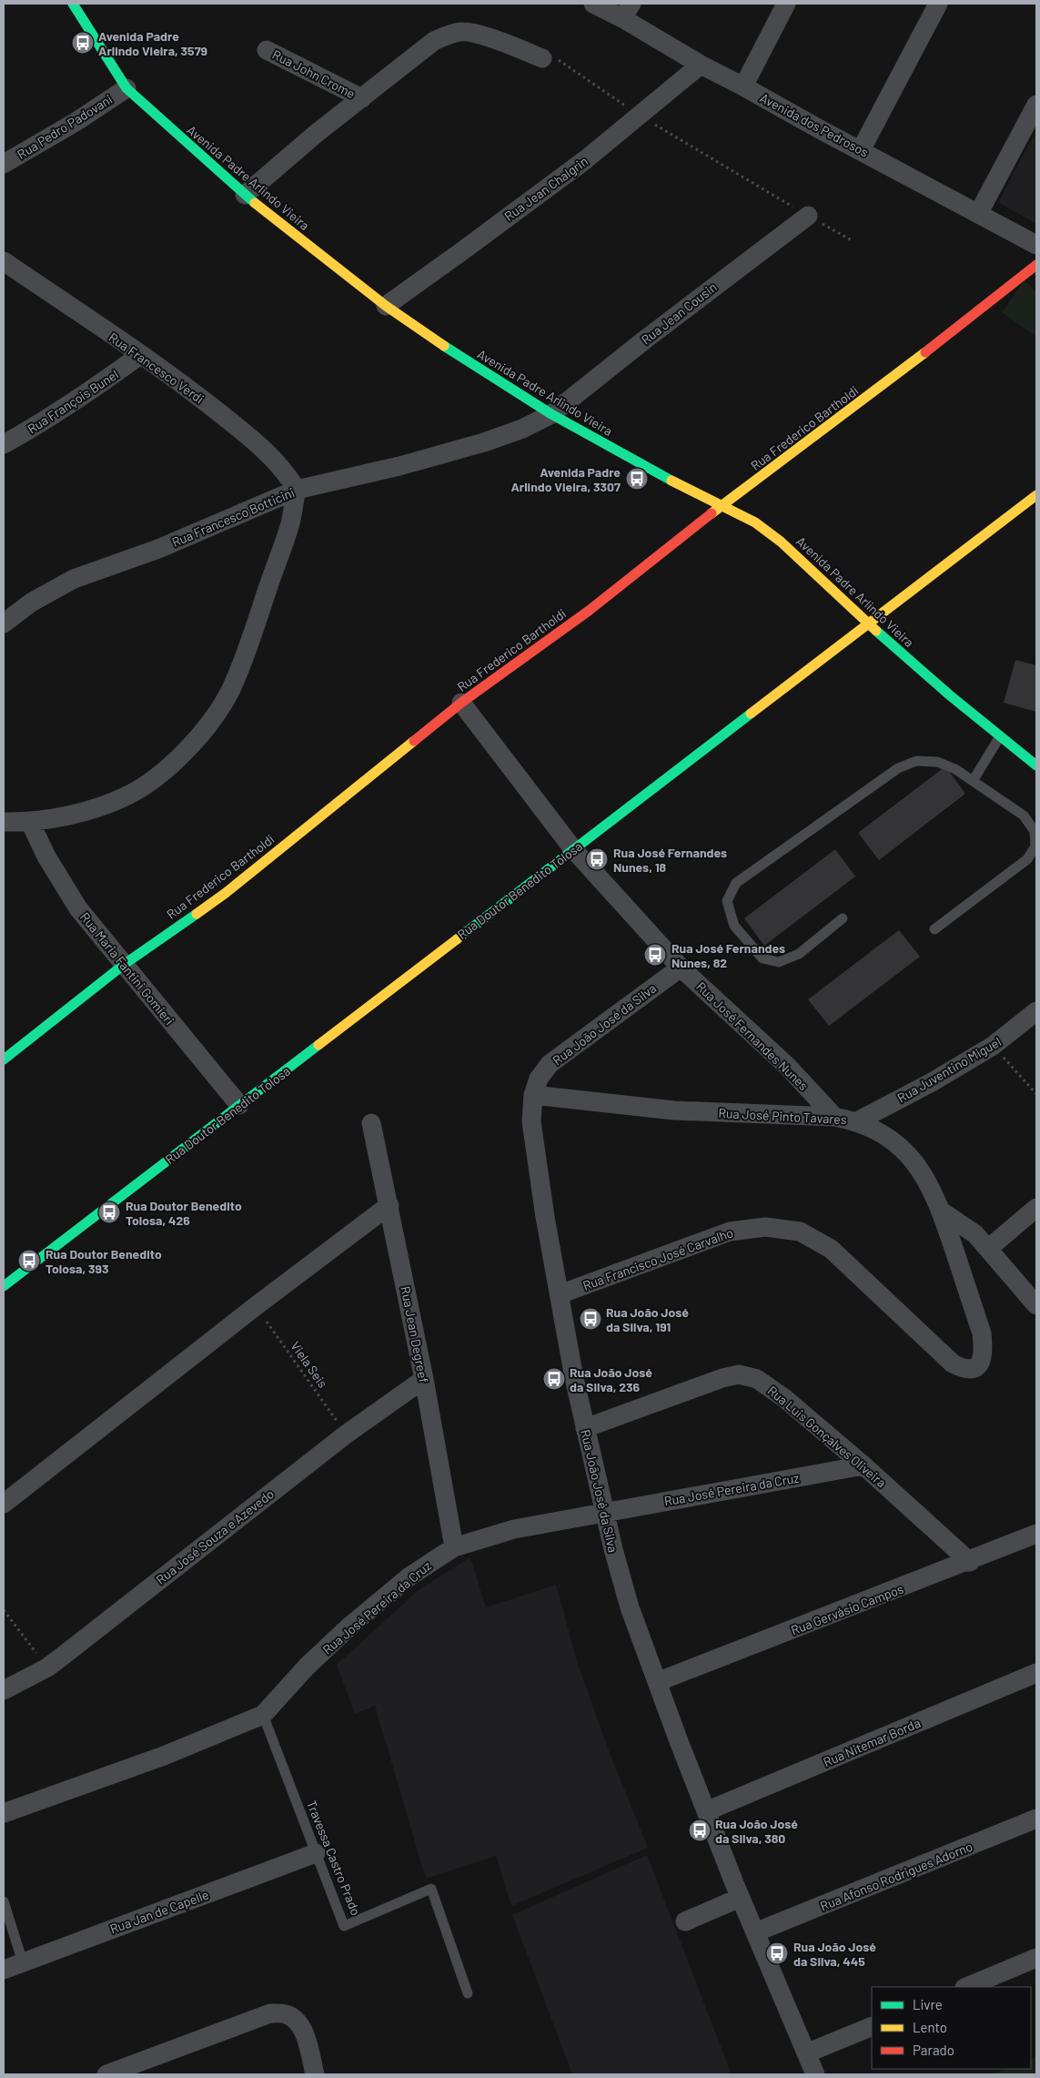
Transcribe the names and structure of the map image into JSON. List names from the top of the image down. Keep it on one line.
{"streets":{"street":["Rua John Crome","Avenida dos Pedrosos","Rua Pedro Padovani","Avenida Padre Arlindo Vieira","Rua Jean Chalgrin","Rua Jean Cousin","Rua Francesco Verdi","Rua François Bunel","Rua Frederico Bartholdi","Rua Francesco Botticini","Rua Doutor Benedito Tolosa","Rua Maria Fantini Gomieri","Rua João José da Silva","Rua José Fernandes Nunes","Rua Juventino Miguel","Rua José Pinto Tavares","Rua Francisco José Carvalho","Rua Jean Degreef","Rua Luis Gonçalves Oliveira","Rua José Pereira da Cruz","Rua José Souza e Azevedo","Rua Gervásio Campos","Rua Nitemar Borda","Rua Afonso Rodrigues Adorno","Rua Jan de Capelle"],"lane":["Travessa Castro Prado"],"path":["Viela Seis"]},"crossings":[["Avenida dos Pedrosos","Rua Jean Chalgrin"],["Rua Pedro Padovani","Avenida Padre Arlindo Vieira"],["Avenida Padre Arlindo Vieira","Rua Jean Chalgrin"],["Avenida Padre Arlindo Vieira","Rua Jean Cousin"],["Avenida Padre Arlindo Vieira","Rua Frederico Bartholdi"],["Avenida Padre Arlindo Vieira","Rua Francesco Botticini"],["Avenida Padre Arlindo Vieira","Rua Doutor Benedito Tolosa"],["Rua Jean Cousin","Rua Francesco Botticini"],["Rua Francesco Verdi","Rua François Bunel"],["Rua Francesco Verdi","Rua Francesco Botticini"],["Rua Frederico Bartholdi","Rua Maria Fantini Gomieri"],["Rua Frederico Bartholdi","Rua José Fernandes Nunes"],["Rua Doutor Benedito Tolosa","Rua Maria Fantini Gomieri"],["Rua Doutor Benedito Tolosa","Rua José Fernandes Nunes"],["Rua João José da Silva","Rua José Fernandes Nunes"],["Rua João José da Silva","Rua José Pinto Tavares"],["Rua João José da Silva","Rua Francisco José Carvalho"],["Rua João José da Silva","Rua Luis Gonçalves Oliveira"],["Rua João José da Silva","Rua José Pereira da Cruz"],["Rua João José da Silva","Rua Gervásio Campos"],["Rua João José da Silva","Rua Nitemar Borda"],["Rua João José da Silva","Rua Afonso Rodrigues Adorno"],["Rua José Fernandes Nunes","Rua José Pinto Tavares"],["Rua Juventino Miguel","Rua José Pinto Tavares"],["Rua José Pinto Tavares","Rua Francisco José Carvalho"],["Rua Jean Degreef","Rua José Pereira da Cruz"],["Rua Jean Degreef","Rua José Souza e Azevedo"],["Viela Seis","Rua José Souza e Azevedo"],["Rua Luis Gonçalves Oliveira","Rua José Pereira da Cruz"],["Rua Luis Gonçalves Oliveira","Rua Gervásio Campos"],["Rua José Pereira da Cruz","Travessa Castro Prado"],["Travessa Castro Prado","Rua Jan de Capelle"]],"places":{"bus stop":["Avenida Padre Arlindo Vieira, 3579","Avenida Padre Arlindo Vieira, 3307","Rua José Fernandes Nunes, 18","Rua José Fernandes Nunes, 82","Rua Doutor Benedito Tolosa, 426","Rua Doutor Benedito Tolosa, 393","Rua João José da Silva, 191","Rua João José da Silva, 236","Rua João José da Silva, 380","Rua João José da Silva, 445"]},"legend":["Livre","Lento","Parado"]}
